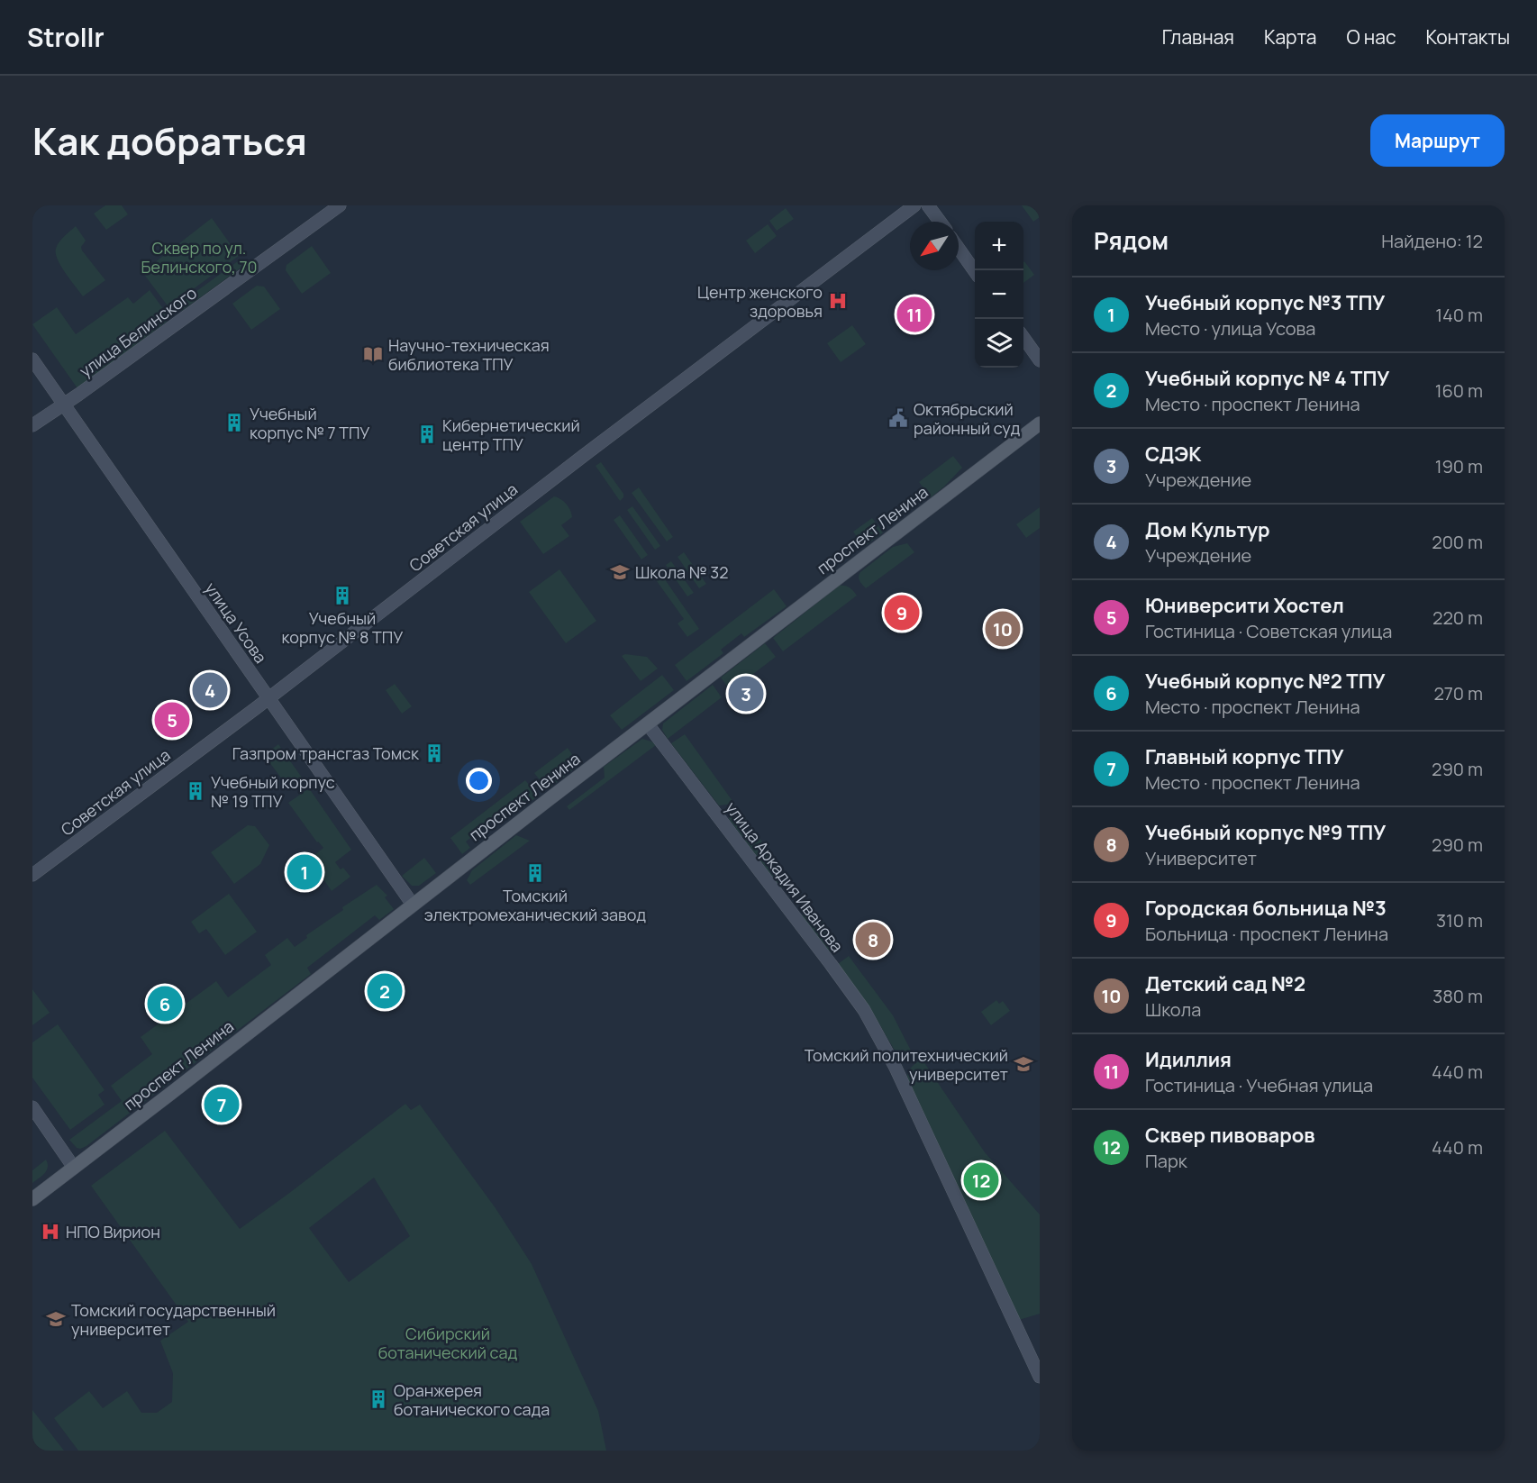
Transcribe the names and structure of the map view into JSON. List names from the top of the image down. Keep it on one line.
{"streets":{"main road":["проспект Ленина"],"street":["улица Белинского","Советская улица","улица Усова","улица Аркадия Иванова"]},"crossings":[["улица Белинского","улица Усова"],["Советская улица","улица Усова"],["проспект Ленина","улица Усова"],["проспект Ленина","улица Аркадия Иванова"]],"parks":["Сквер по ул. Белинского, 70","Сибирский ботанический сад"],"places":{"hospital":["Центр женского здоровья","НПО Вирион"],"library":["Научно-техническая библиотека ТПУ"],"public building":["Октябрьский районный суд"],"building":["Учебный корпус № 7 ТПУ","Кибернетический центр ТПУ","Учебный корпус № 8 ТПУ","Газпром трансгаз Томск","Учебный корпус № 19 ТПУ","Томский электромеханический завод","Оранжерея ботанического сада"],"school or university":["Школа № 32","Томский политехнический университет","Томский государственный университет"]},"north":"bottom left","page":{"header":"Strollr","nav":["Главная","Карта","О нас","Контакты"],"title":"Как добраться","buttons":"Маршрут","heading":["Рядом","Найдено: 12"],"map_buttons":["+","−"],"list":[{"mark":"1","name":"Учебный корпус №3 ТПУ","note":"Место · улица Усова","value":"140 m"},{"mark":"2","name":"Учебный корпус № 4 ТПУ","note":"Место · проспект Ленина","value":"160 m"},{"mark":"3","name":"СДЭК","note":"Учреждение","value":"190 m"},{"mark":"4","name":"Дом Культур","note":"Учреждение","value":"200 m"},{"mark":"5","name":"Юниверсити Хостел","note":"Гостиница · Советская улица","value":"220 m"},{"mark":"6","name":"Учебный корпус №2 ТПУ","note":"Место · проспект Ленина","value":"270 m"},{"mark":"7","name":"Главный корпус ТПУ","note":"Место · проспект Ленина","value":"290 m"},{"mark":"8","name":"Учебный корпус №9 ТПУ","note":"Университет","value":"290 m"},{"mark":"9","name":"Городская больница №3","note":"Больница · проспект Ленина","value":"310 m"},{"mark":"10","name":"Детский сад №2","note":"Школа","value":"380 m"},{"mark":"11","name":"Идиллия","note":"Гостиница · Учебная улица","value":"440 m"},{"mark":"12","name":"Сквер пивоваров","note":"Парк","value":"440 m"}],"pins":["11","9","10","4","3","5","1","8","2","6","7","12"]}}
